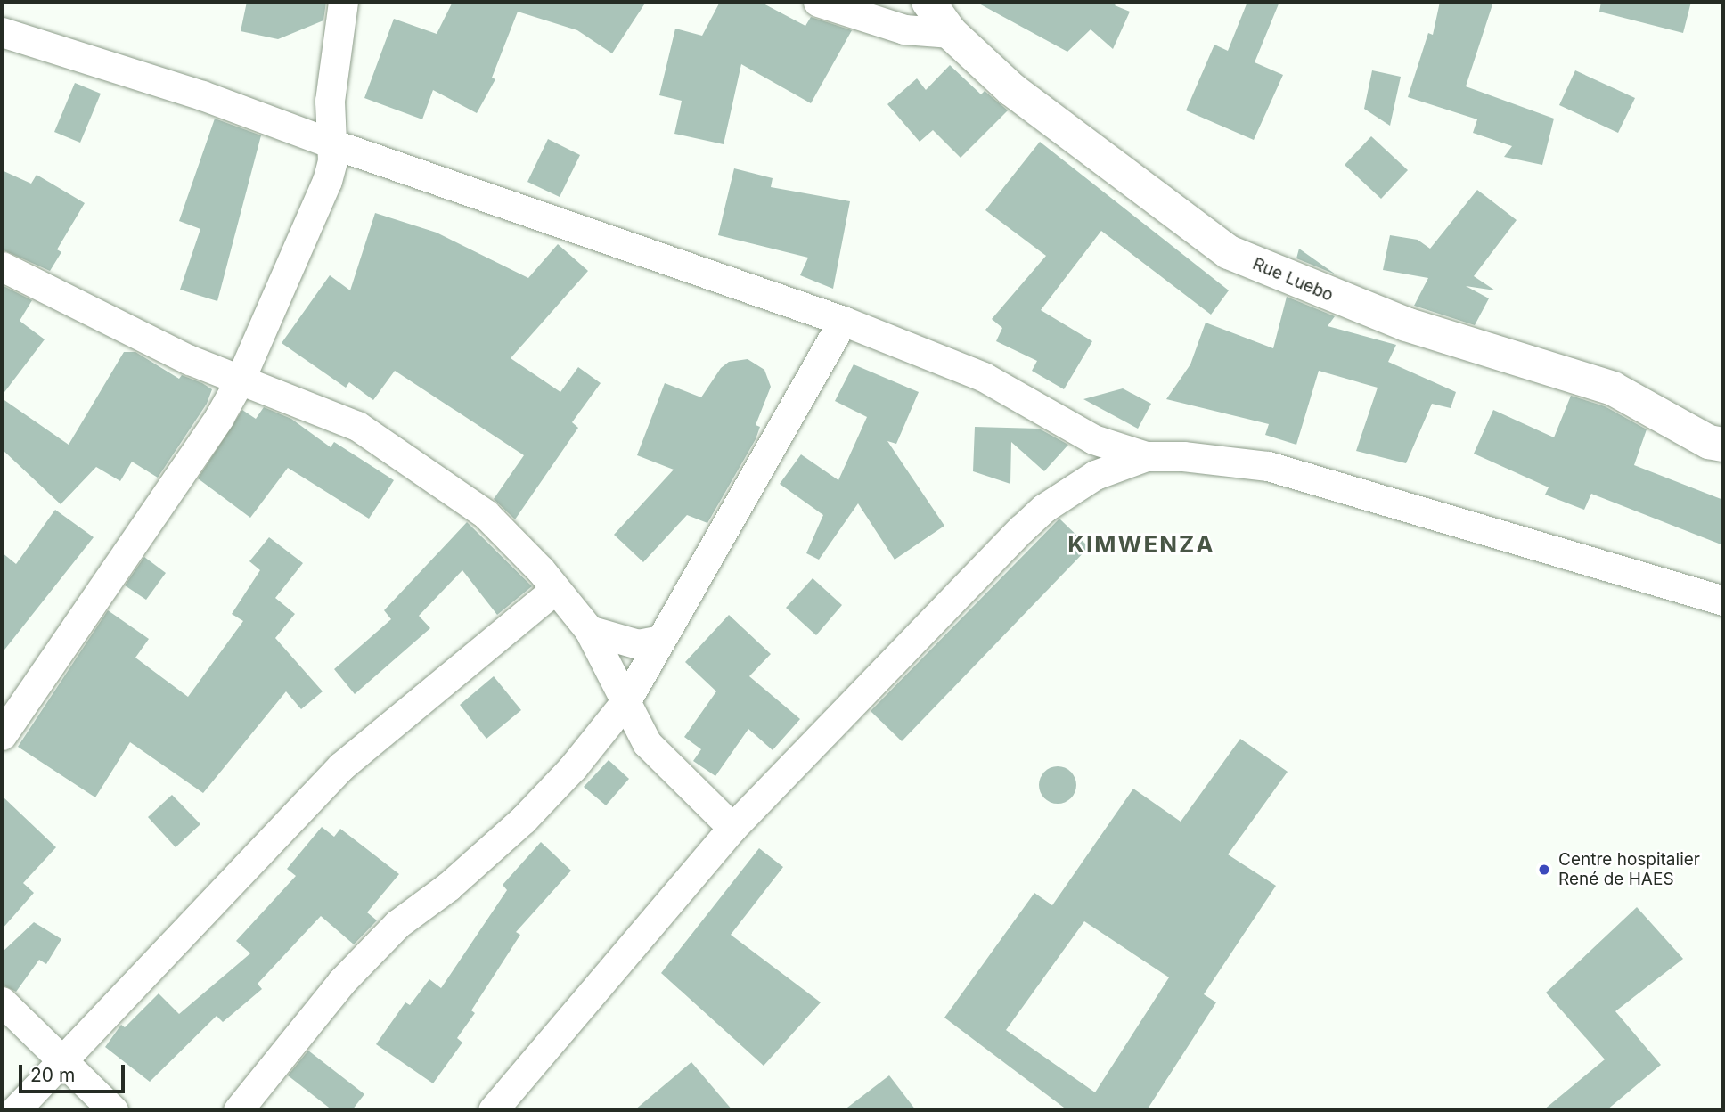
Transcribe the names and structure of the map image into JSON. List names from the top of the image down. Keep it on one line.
{"streets":{"street":["Rue Luebo"]},"districts":["KIMWENZA"],"places":["Centre hospitalier René de HAES"],"scale_bar":"20 m"}
